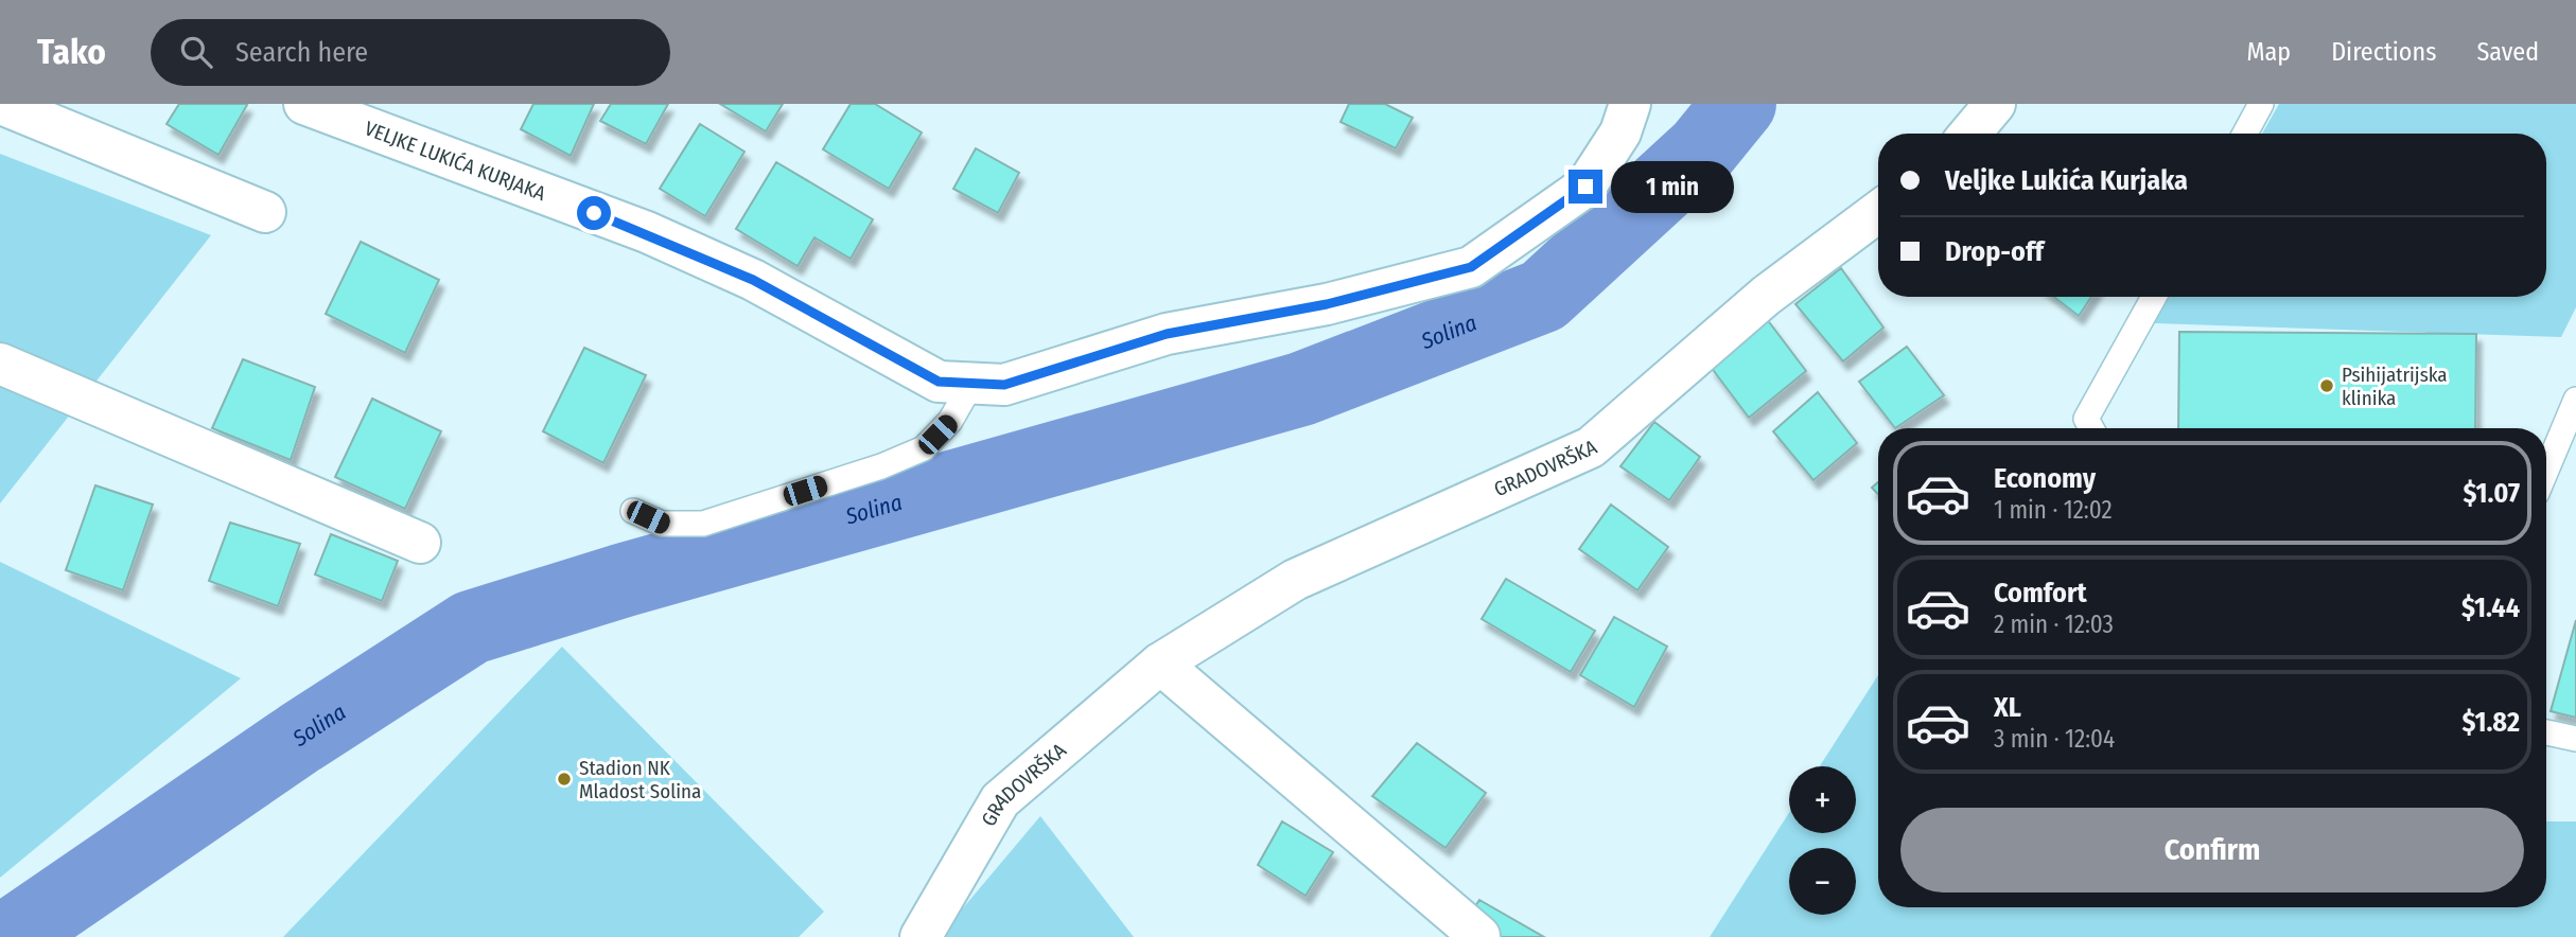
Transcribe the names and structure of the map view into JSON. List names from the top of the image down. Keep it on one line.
{"streets":{"street":["VELJKE LUKIĆA KURJAKA","GRADOVRŠKA"]},"water":["Solina"],"places":["Psihijatrijska klinika","Stadion NK Mladost Solina"],"page":{"header":"Tako","search":"Search here","nav":["Map","Directions","Saved"],"banner":["Veljke Lukića Kurjaka","Drop-off"],"bubble":"1 min","list":[{"name":"Economy","note":"1 min · 12:02","value":"$1.07"},{"name":"Comfort","note":"2 min · 12:03","value":"$1.44"},{"name":"XL","note":"3 min · 12:04","value":"$1.82"}],"map_buttons":["+","−"],"buttons":"Confirm"}}
